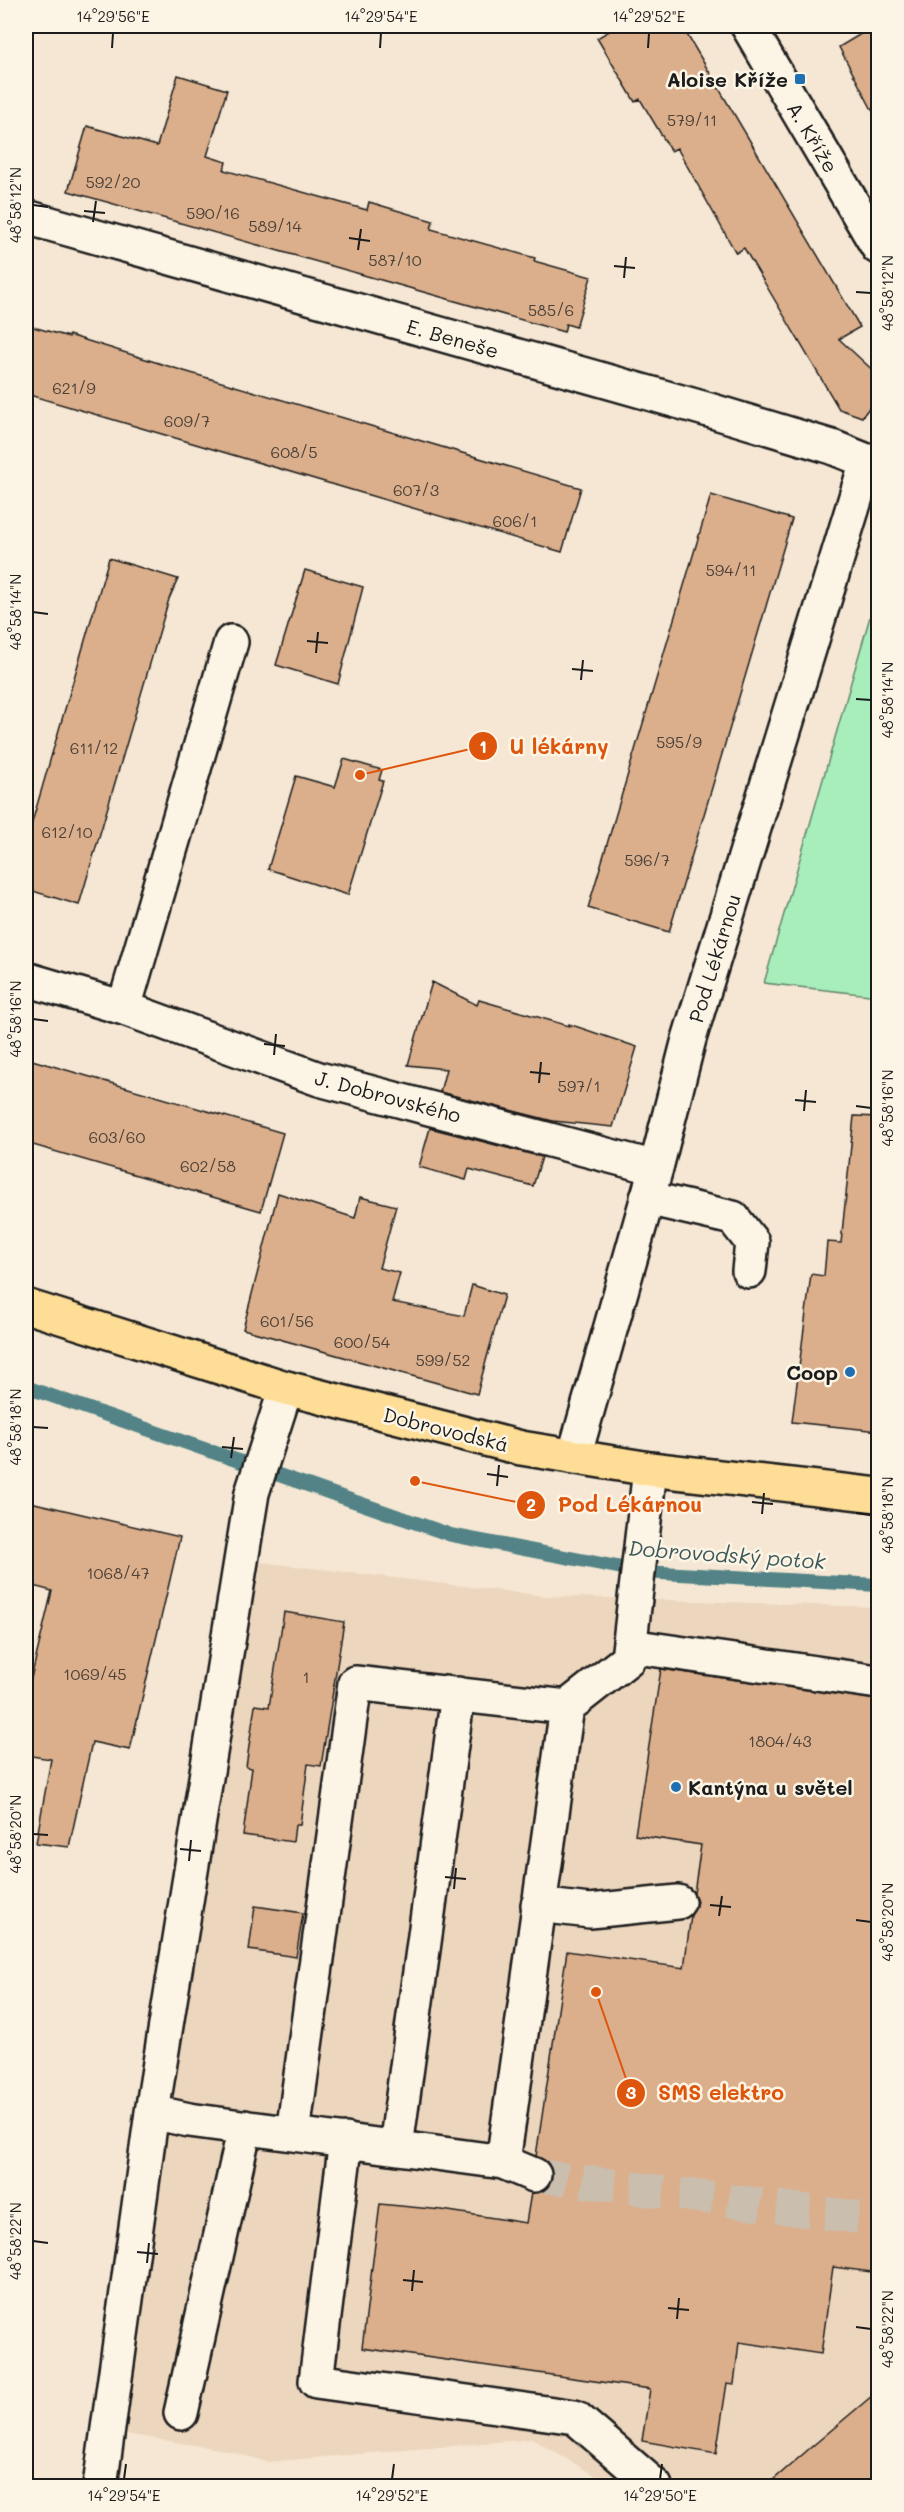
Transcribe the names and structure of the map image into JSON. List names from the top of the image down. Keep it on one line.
{"streets":{"main road":["Dobrovodská"],"street":["A. Kříže","E. Beneše","Pod Lékárnou","J. Dobrovského"]},"crossings":[["E. Beneše","Pod Lékárnou"],["Pod Lékárnou","J. Dobrovského"],["Pod Lékárnou","Dobrovodská"]],"water":["Dobrovodský potok"],"places":{"transit":["Aloise Kříže"],"other":["U lékárny","Coop","Pod Lékárnou","Kantýna u světel","SMS elektro"]},"house_numbers":["579/11","592/20","590/16","589/14","587/10","585/6","621/9","609/7","608/5","607/3","606/1","594/11","595/9","611/12","612/10","596/7","597/1","603/60","602/58","601/56","600/54","599/52","1068/47","1069/45","1","1804/43"],"coordinates":["14°29'56\"E","14°29'54\"E","14°29'52\"E","48°58'12\"N","48°58'14\"N","48°58'16\"N","48°58'18\"N","48°58'20\"N","48°58'22\"N","14°29'50\"E"]}
